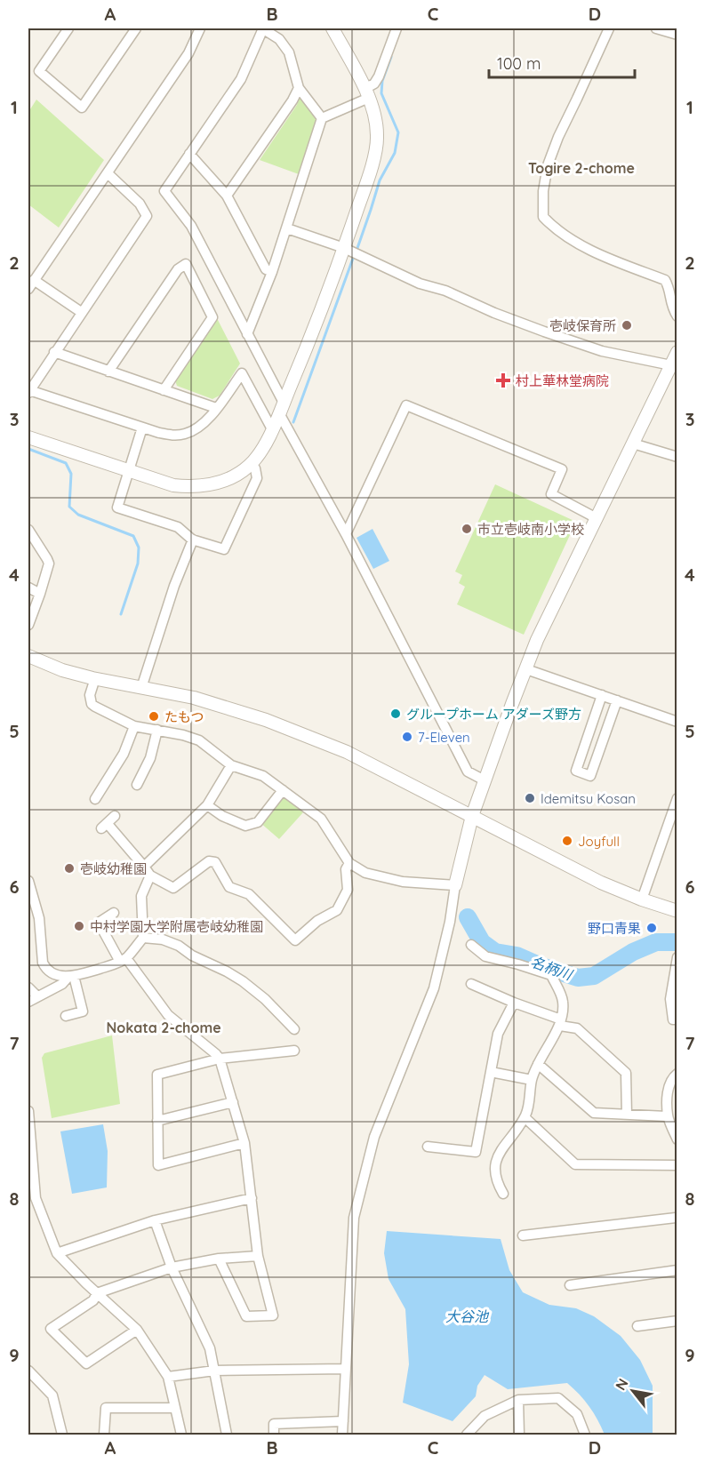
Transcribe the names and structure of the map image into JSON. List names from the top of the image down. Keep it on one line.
{"districts":["Togire 2-chome","Nokata 2-chome"],"water":["名柄川","大谷池"],"places":{"other":["壱岐保育所","市立壱岐南小学校","グループホーム アダーズ野方","たもつ","7-Eleven","Idemitsu Kosan","Joyfull","壱岐幼稚園","中村学園大学附属壱岐幼稚園","野口青果"],"health":["村上華林堂病院"]},"scale_bar":"100 m","north":"top left","grid":{"columns":["A","B","C","D"],"rows":["1","2","3","4","5","6","7","8","9"]}}
